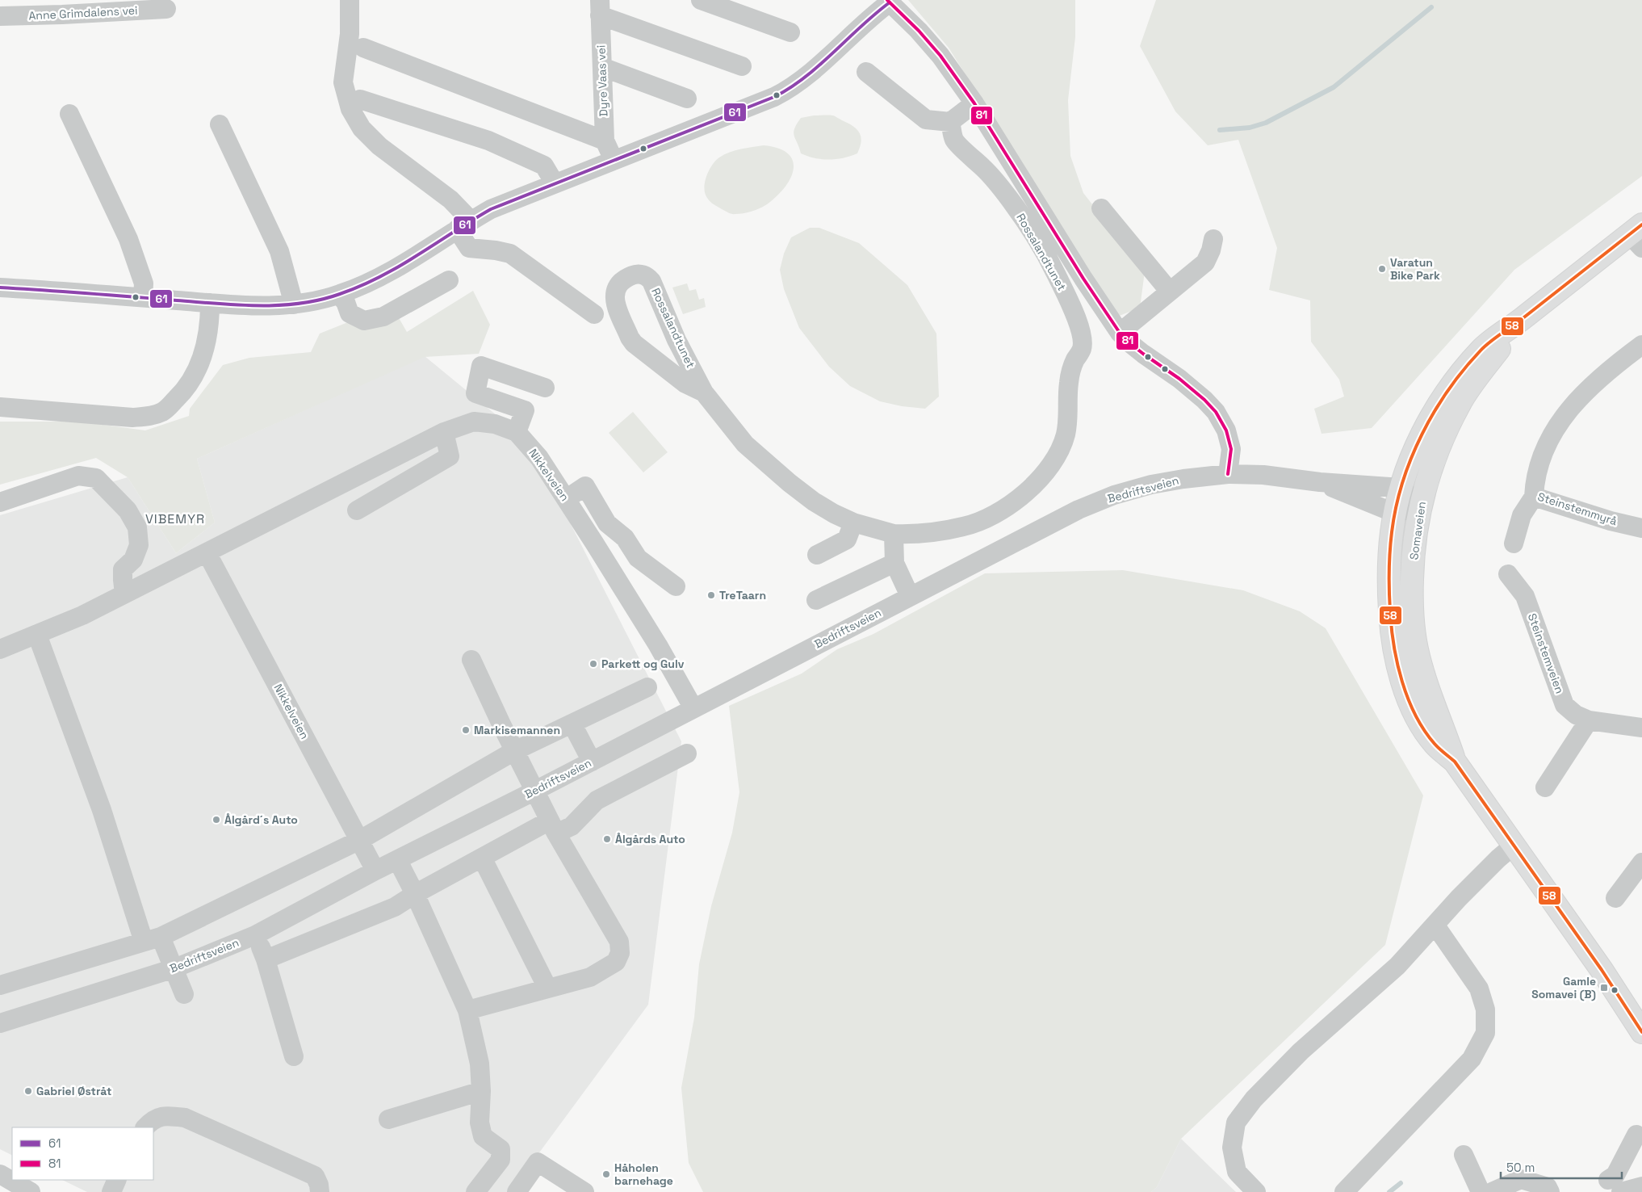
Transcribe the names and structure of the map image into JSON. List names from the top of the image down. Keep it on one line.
{"streets":{"main road":["Somaveien"],"street":["Anne Grimdalens vei","Dyre Vaas vei","Rossalandtunet","Nikkelveien","Bedriftsveien","Steinstemmyrå","Steinstemveien"]},"crossings":[["Nikkelveien","Bedriftsveien"],["Bedriftsveien","Somaveien"]],"districts":["VIBEMYR"],"places":{"other":["Varatun Bike Park","TreTaarn","Parkett og Gulv","Markisemannen","Ålgård´s Auto","Ålgårds Auto","Gabriel Østråt","Håholen barnehage"],"transit":["Gamle Somavei (B)"]},"lines":["transit line 81","transit line 61","transit line 58"],"legend":["61","81"],"scale_bar":"50 m"}
